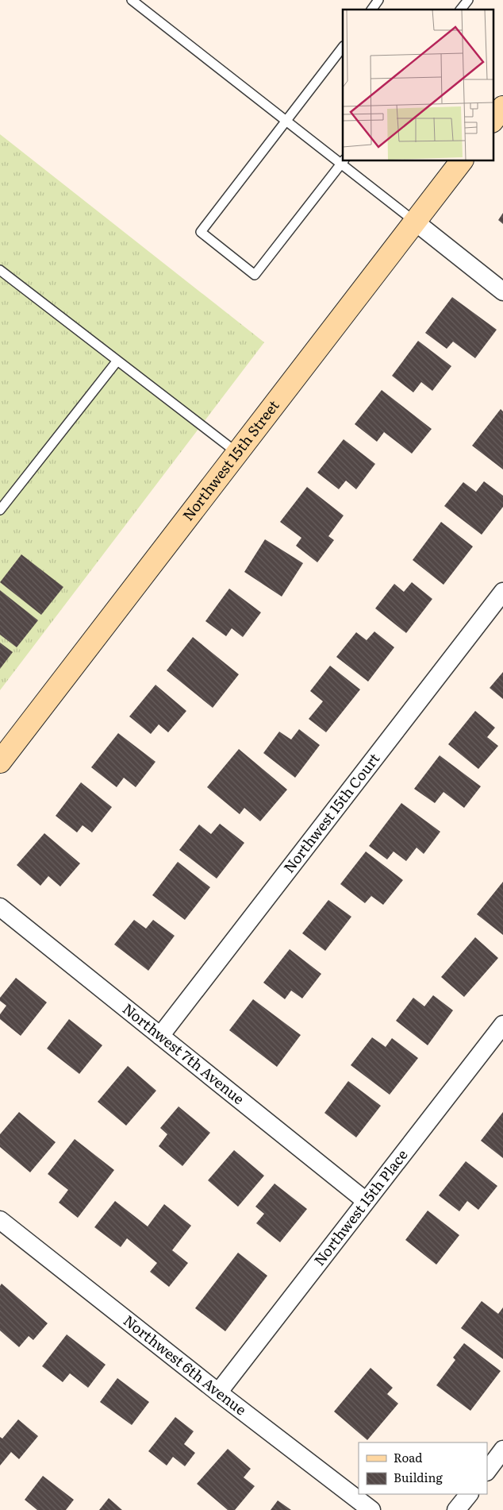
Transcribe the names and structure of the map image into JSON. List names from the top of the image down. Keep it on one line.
{"streets":{"street":["Northwest 15th Street","Northwest 15th Court","Northwest 7th Avenue","Northwest 15th Place","Northwest 6th Avenue"]},"crossings":[["Northwest 15th Court","Northwest 7th Avenue"],["Northwest 7th Avenue","Northwest 15th Place"],["Northwest 15th Place","Northwest 6th Avenue"]],"legend":["Road","Building"]}
